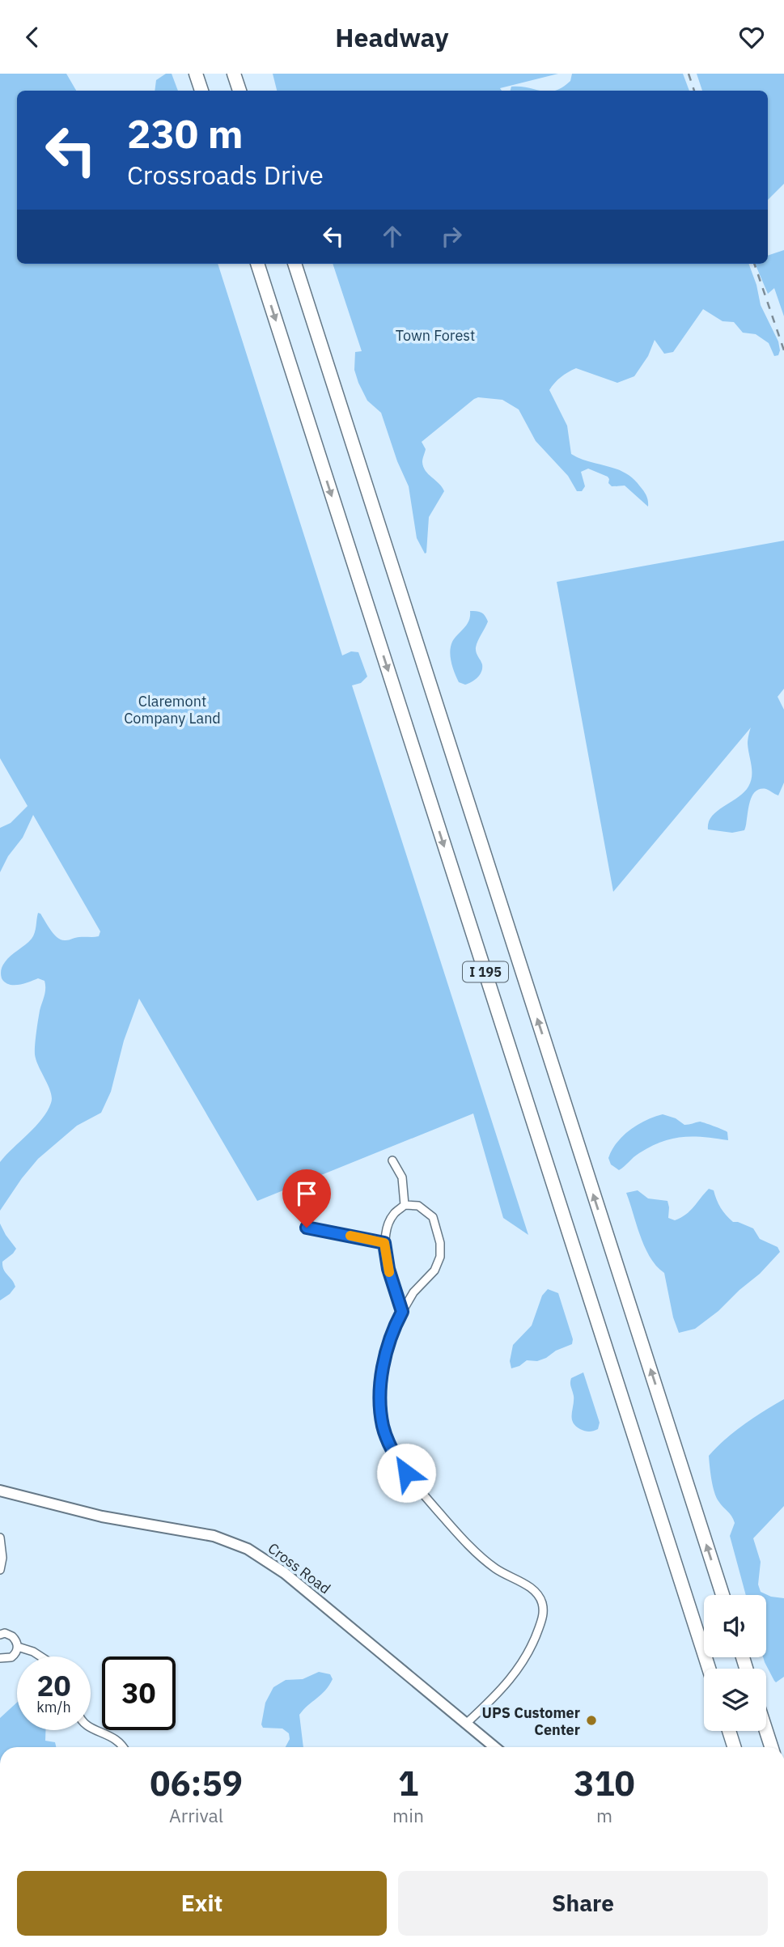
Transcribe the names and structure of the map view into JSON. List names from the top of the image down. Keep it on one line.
{"streets":{"highway":["I 195"],"street":["Cross Road"]},"parks":["Town Forest","Claremont Company Land"],"places":["UPS Customer Center"],"page":{"header":"Headway","turn":["230 m","Crossroads Drive"],"speed":"20 km/h","limit":"30","eta":["06:59","Arrival","1","min","310","m"],"buttons":["Exit","Share"]}}
